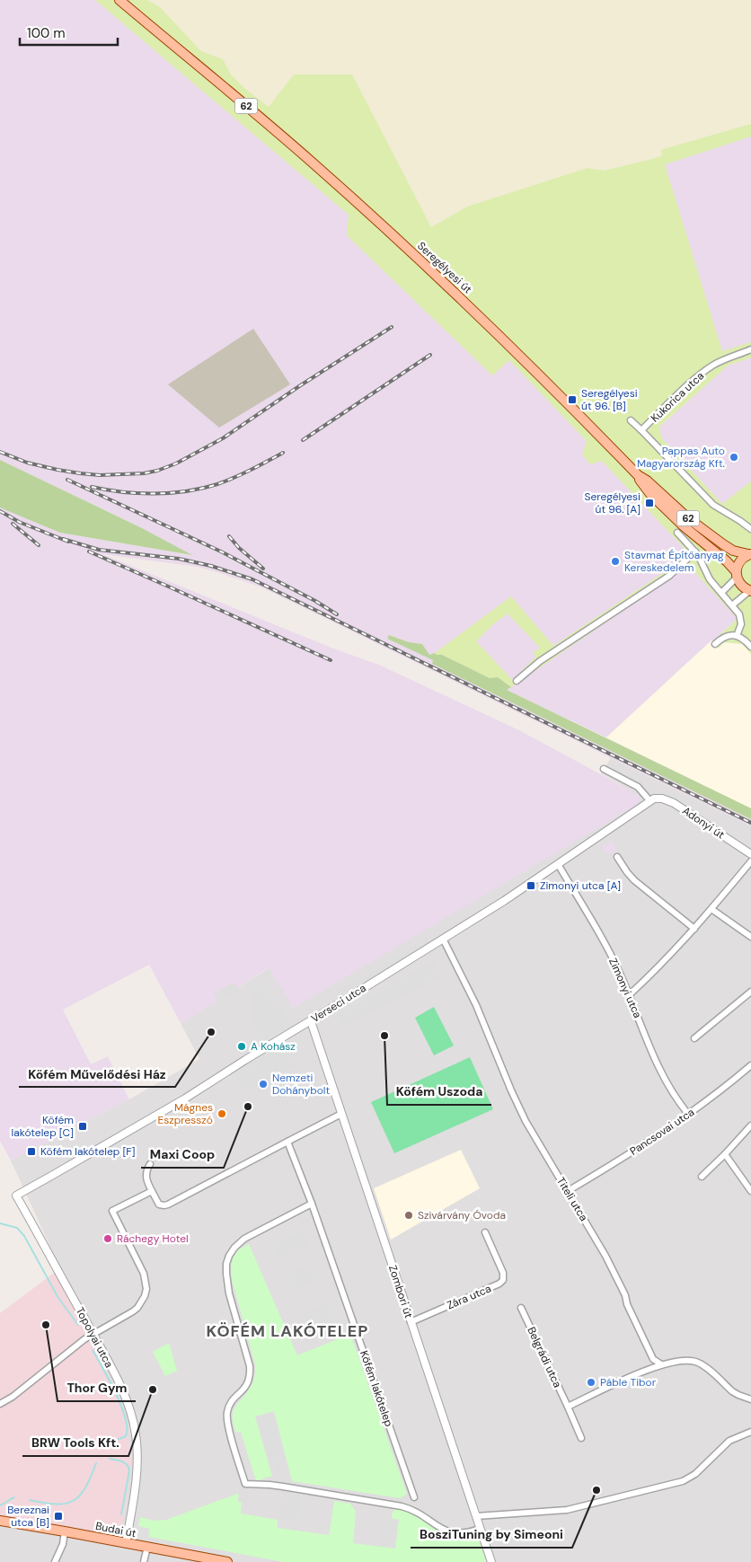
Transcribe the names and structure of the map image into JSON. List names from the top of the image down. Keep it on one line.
{"streets":{"main road":["62","Seregélyesi út","Budai út"],"street":["Kukorica utca","Adonyi út","Zimonyi utca","Verseci utca","Pancsovai utca","Titeli utca","Zombori út","Zára utca","Topolyai utca","Belgrádi utca","Köfém lakótelep"]},"crossings":[["62","Seregélyesi út"],["Adonyi út","Verseci utca"],["Zimonyi utca","Verseci utca"],["Zimonyi utca","Pancsovai utca"],["Verseci utca","Titeli utca"],["Verseci utca","Zombori út"],["Verseci utca","Topolyai utca"],["Pancsovai utca","Titeli utca"],["Zombori út","Zára utca"],["Topolyai utca","Budai út"]],"districts":["KÖFÉM LAKÓTELEP"],"places":{"transit":["Seregélyesi út 96. [B]","Seregélyesi út 96. [A]","Zimonyi utca [A]","Köfém lakótelep [C]","Köfém lakótelep [F]","Bereznai utca [B]"],"other":["Pappas Auto Magyarország Kft.","Stavmat Építőanyag Kereskedelem","Köfém Művelődési Ház","Köfém Uszoda","A Kohász","Nemzeti Dohánybolt","Maxi Coop","Mágnes Eszpresszó","Szivárvány Óvoda","Ráchegy Hotel","Thor Gym","Páble Tibor","BRW Tools Kft.","BosziTuning by Simeoni"]},"scale_bar":"100 m"}
